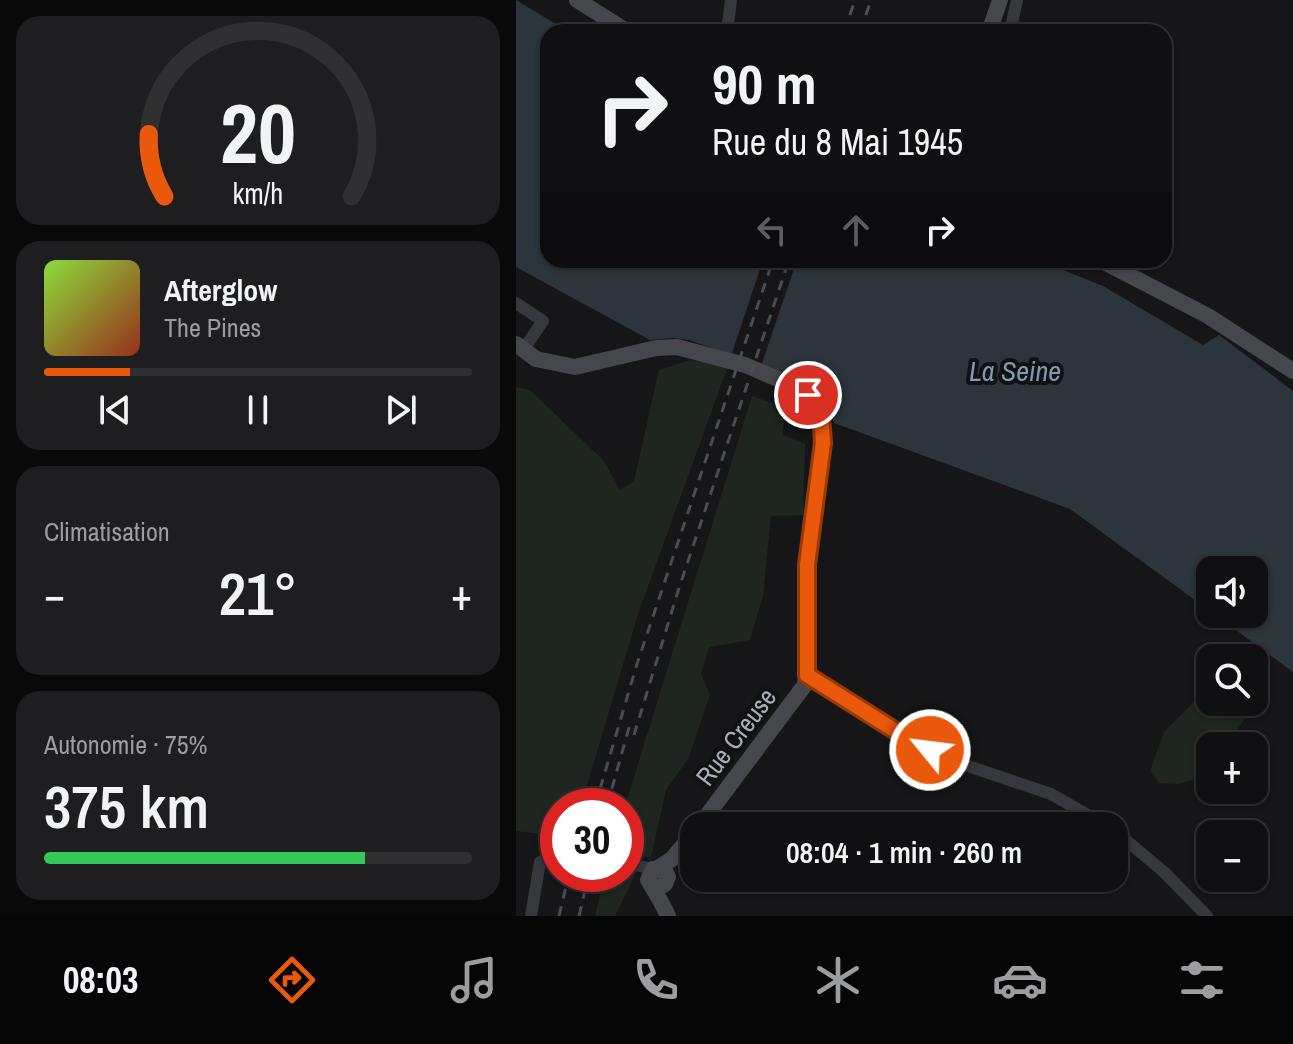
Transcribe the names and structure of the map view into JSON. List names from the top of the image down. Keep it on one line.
{"streets":{"street":["Rue Creuse"]},"water":["La Seine"],"page":{"turn":["90 m","Rue du 8 Mai 1945"],"song":["Afterglow","The Pines"],"tile":["Climatisation",["Autonomie · 75%","375 km"]],"map_buttons":["+","−"],"heat":["−","21°","+"],"limit":"30","trip":"08:04 · 1 min · 260 m","tabs":"08:03","gauge":["20","km/h"]}}
